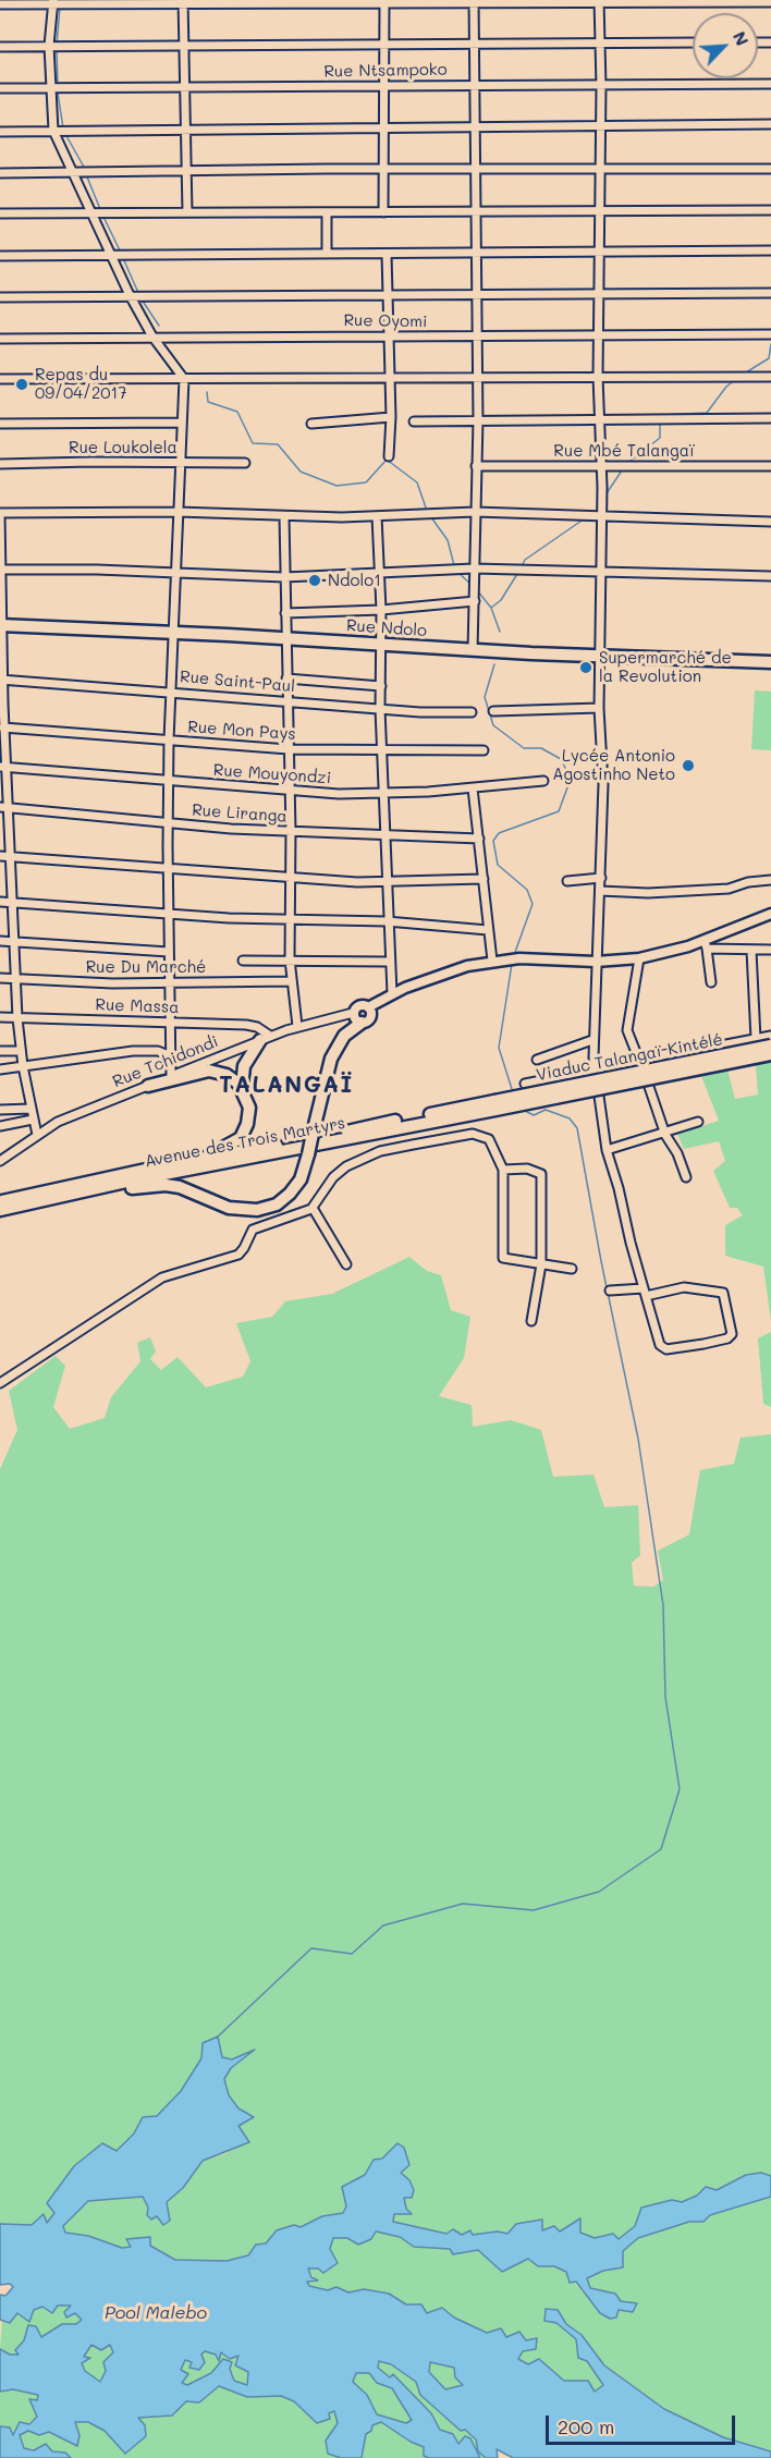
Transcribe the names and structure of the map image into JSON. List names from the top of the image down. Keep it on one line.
{"streets":{"main road":["Rue Ndolo","Viaduc Talangaï-Kintélé","Avenue des Trois Martyrs"],"street":["Rue Ntsampoko","Rue Oyomi","Rue Loukolela","Rue Mbé Talangaï","Rue Saint-Paul","Rue Mon Pays","Rue Mouyondzi","Rue Liranga","Rue Du Marché","Rue Massa","Rue Tchidondi"]},"crossings":[["Rue Massa","Rue Tchidondi"],["Viaduc Talangaï-Kintélé","Avenue des Trois Martyrs"]],"districts":["TALANGAÏ"],"water":["Pool Malebo"],"places":["Repas du 09/04/2017","Ndolo1","Supermarché de la Revolution","Lycée Antonio Agostinho Neto"],"scale_bar":"200 m","north":"top right"}
